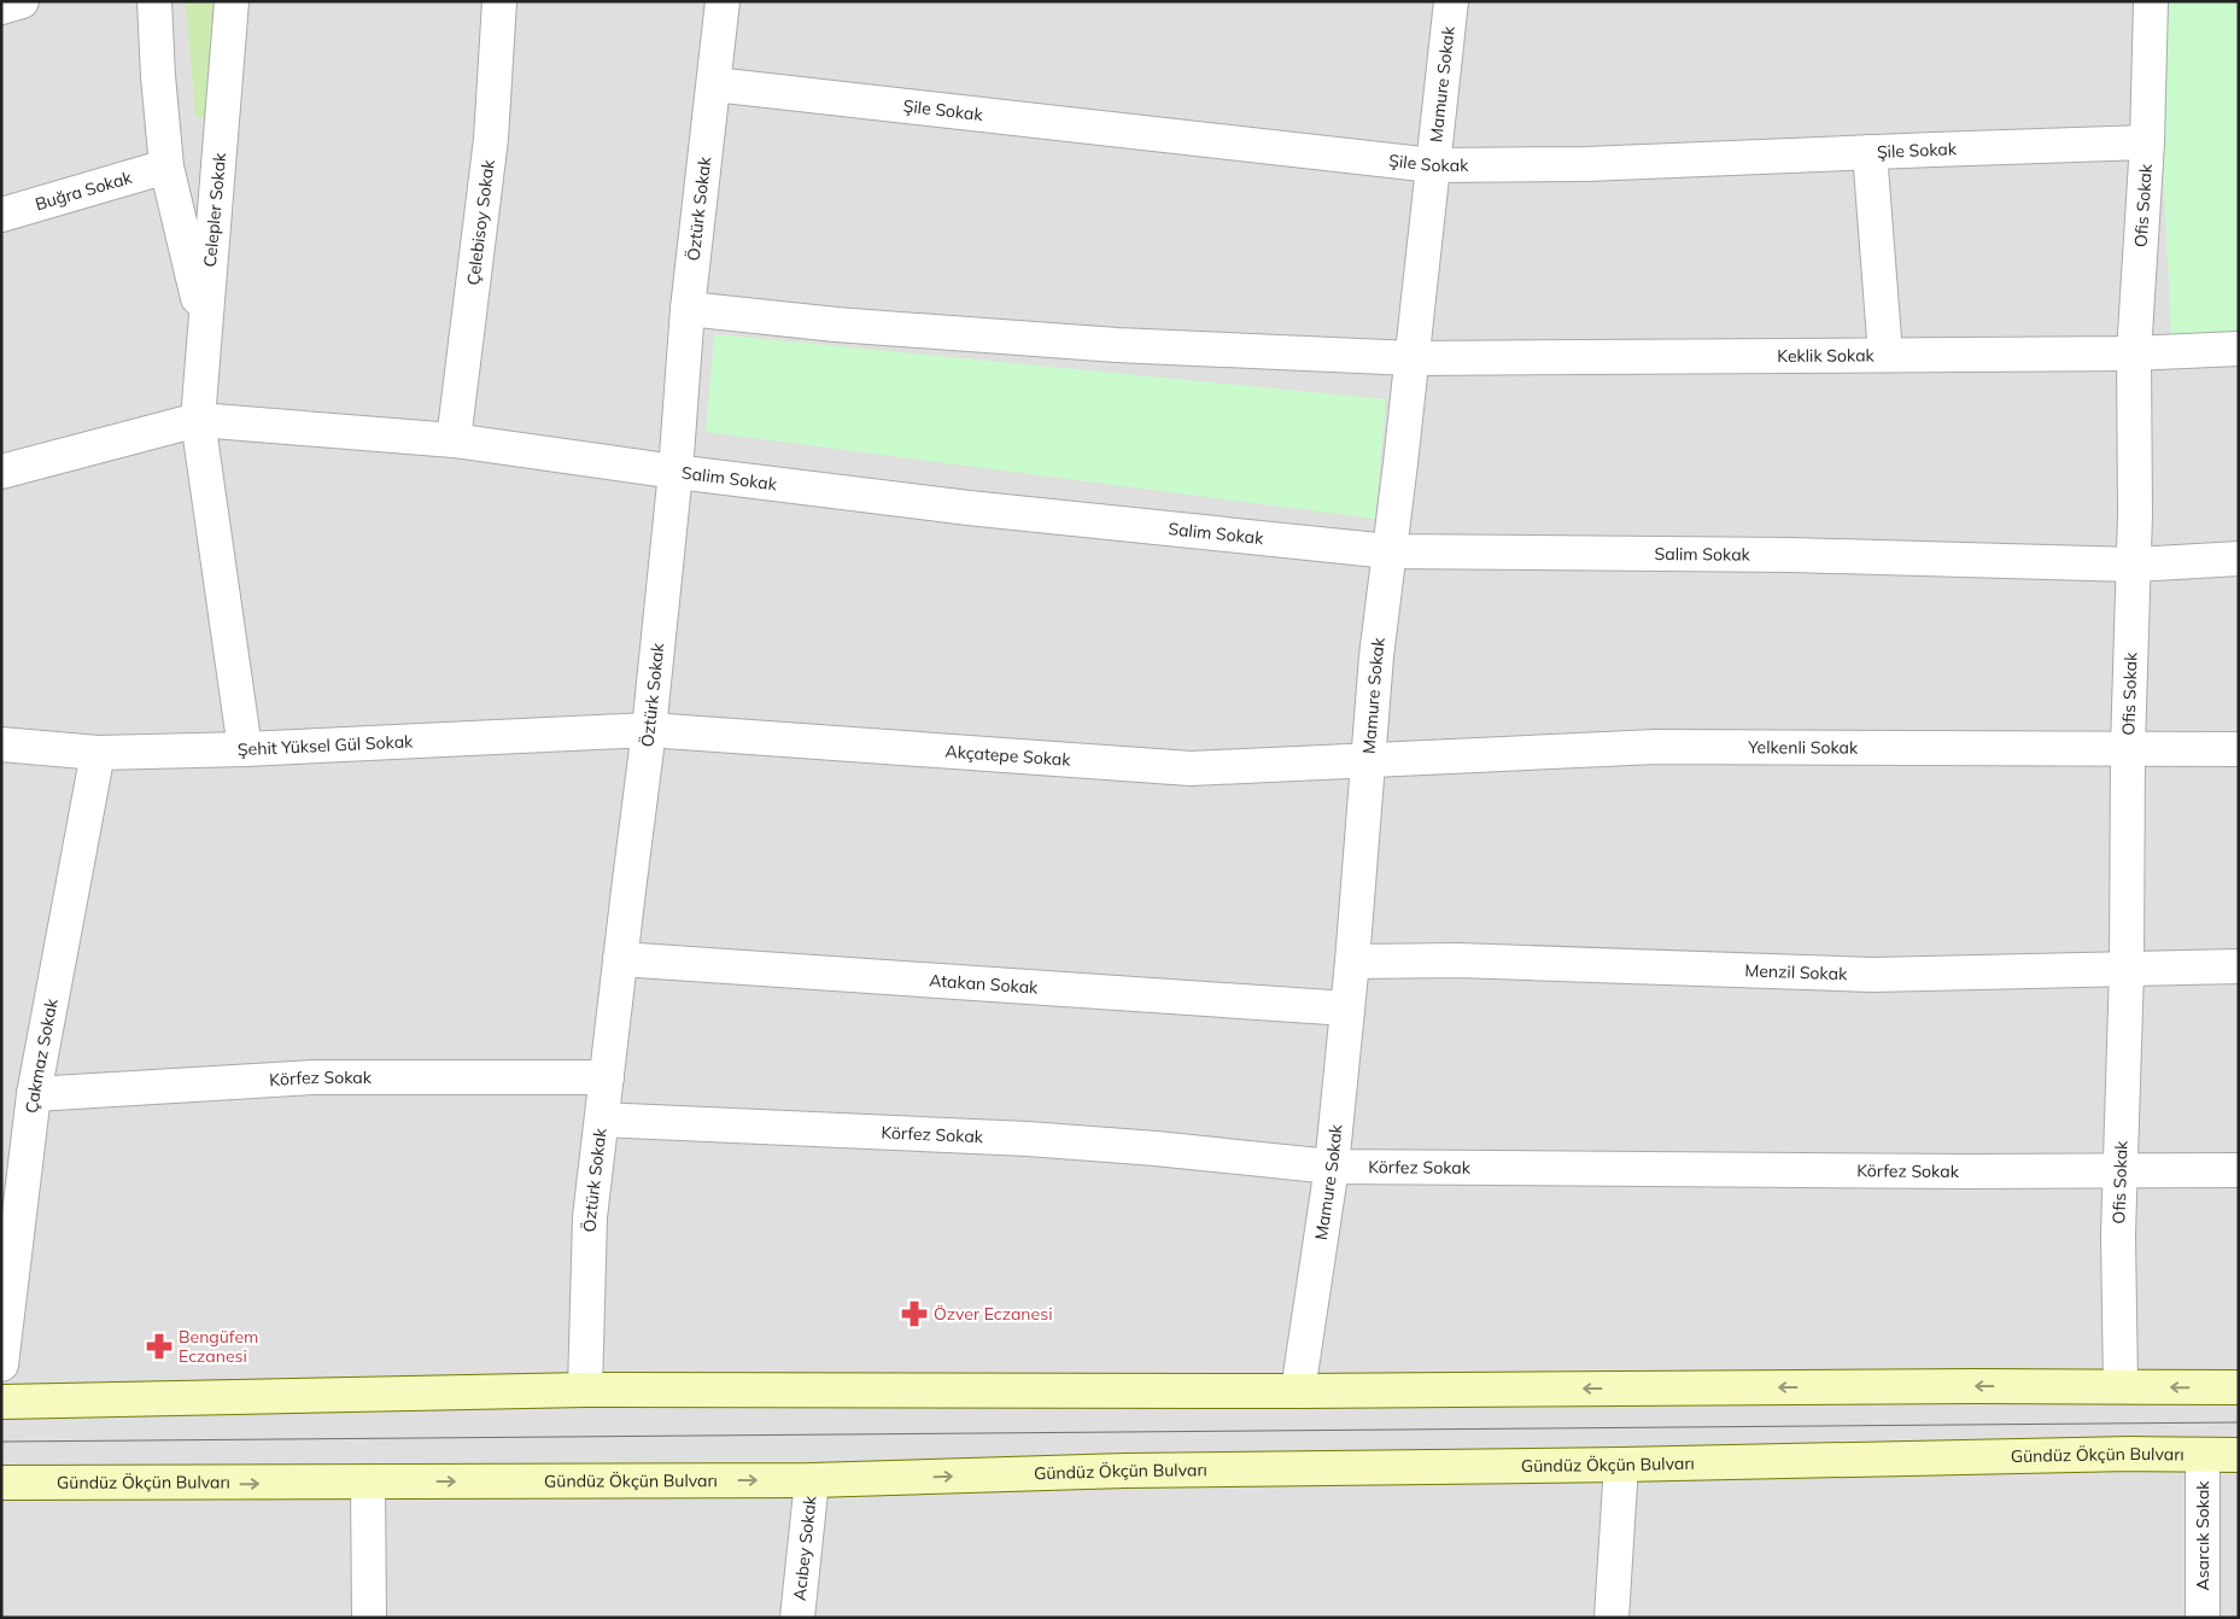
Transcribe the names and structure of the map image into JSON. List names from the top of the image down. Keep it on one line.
{"streets":{"street":["Mamure Sokak","Şile Sokak","Buğra Sokak","Ofis Sokak","Celepler Sokak","Öztürk Sokak","Çelebisoy Sokak","Keklik Sokak","Salim Sokak","Şehit Yüksel Gül Sokak","Yelkenli Sokak","Akçatepe Sokak","Menzil Sokak","Atakan Sokak","Çakmaz Sokak","Körfez Sokak","Gündüz Ökçün Bulvarı","Asarcık Sokak","Acıbey Sokak"]},"crossings":[["Mamure Sokak","Şile Sokak"],["Mamure Sokak","Keklik Sokak"],["Mamure Sokak","Salim Sokak"],["Mamure Sokak","Yelkenli Sokak"],["Mamure Sokak","Akçatepe Sokak"],["Mamure Sokak","Menzil Sokak"],["Mamure Sokak","Atakan Sokak"],["Mamure Sokak","Körfez Sokak"],["Şile Sokak","Ofis Sokak"],["Şile Sokak","Öztürk Sokak"],["Ofis Sokak","Keklik Sokak"],["Ofis Sokak","Salim Sokak"],["Ofis Sokak","Yelkenli Sokak"],["Ofis Sokak","Menzil Sokak"],["Ofis Sokak","Körfez Sokak"],["Celepler Sokak","Salim Sokak"],["Celepler Sokak","Şehit Yüksel Gül Sokak"],["Öztürk Sokak","Keklik Sokak"],["Öztürk Sokak","Salim Sokak"],["Öztürk Sokak","Şehit Yüksel Gül Sokak"],["Öztürk Sokak","Akçatepe Sokak"],["Öztürk Sokak","Atakan Sokak"],["Öztürk Sokak","Körfez Sokak"],["Çelebisoy Sokak","Salim Sokak"],["Şehit Yüksel Gül Sokak","Akçatepe Sokak"],["Şehit Yüksel Gül Sokak","Çakmaz Sokak"],["Yelkenli Sokak","Akçatepe Sokak"],["Çakmaz Sokak","Körfez Sokak"],["Gündüz Ökçün Bulvarı","Asarcık Sokak"],["Gündüz Ökçün Bulvarı","Acıbey Sokak"]],"places":{"pharmacy":["Özver Eczanesi","Bengüfem Eczanesi"]}}
